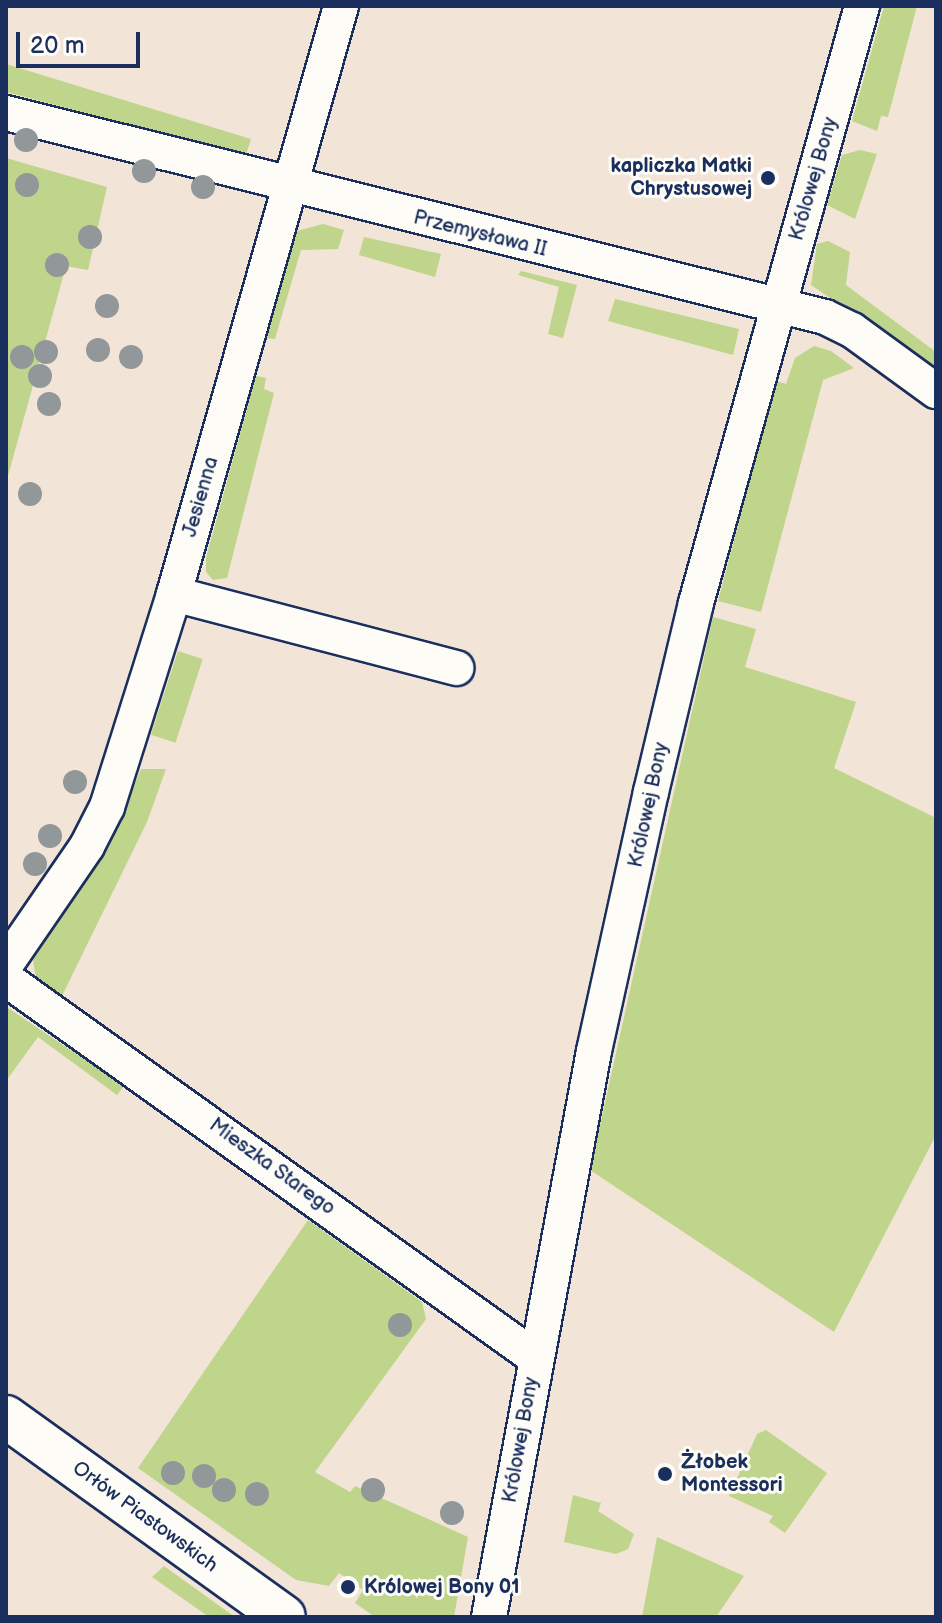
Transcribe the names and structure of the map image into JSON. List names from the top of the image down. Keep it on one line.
{"streets":{"street":["Królowej Bony","Przemysława II","Jesienna","Mieszka Starego","Orłów Piastowskich"]},"crossings":[["Królowej Bony","Przemysława II"],["Królowej Bony","Mieszka Starego"],["Przemysława II","Jesienna"]],"places":["kapliczka Matki Chrystusowej","Żłobek Montessori","Królowej Bony 01"],"scale_bar":"20 m"}
